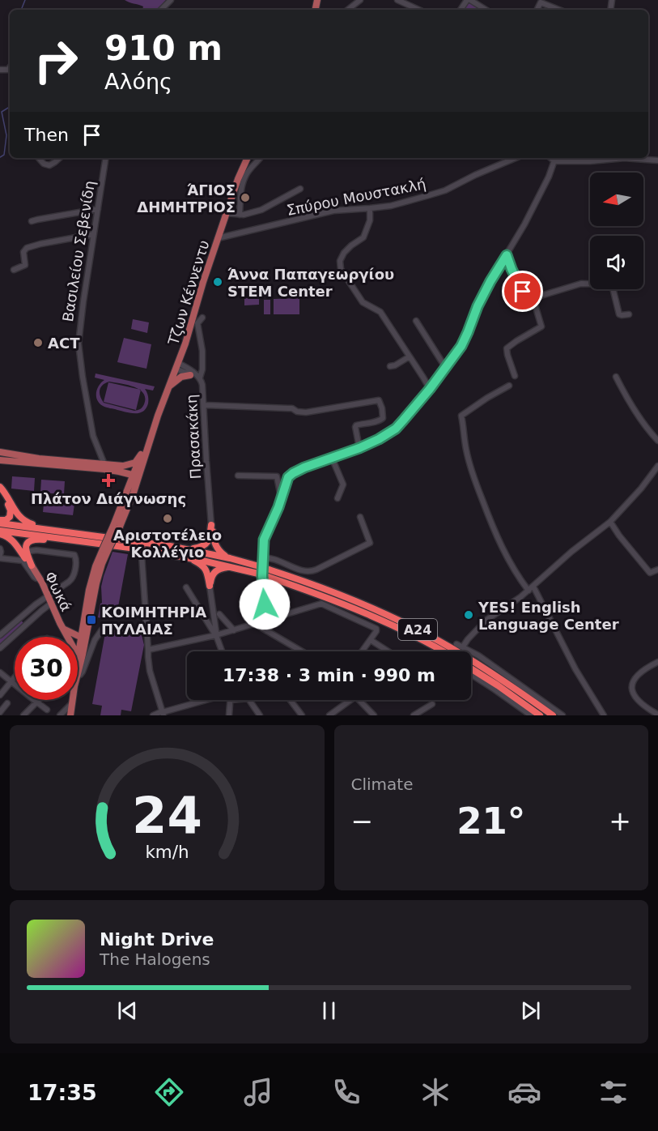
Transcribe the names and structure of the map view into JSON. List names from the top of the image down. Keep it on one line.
{"streets":{"highway":["Α24"],"main road":["Τζων Κέννεντυ","Φωκά"],"street":["Σπύρου Μουστακλή","Βασιλείου Σεβενίδη","Πρασακάκη"]},"crossings":[["Σπύρου Μουστακλή","Τζων Κέννεντυ"],["Τζων Κέννεντυ","Πρασακάκη"],["Τζων Κέννεντυ","Φωκά"]],"places":{"other":["ΆΓΙΟΣ ΔΗΜΗΤΡΙΟΣ","Άννα Παπαγεωργίου STEM Center","ACT","Αριστοτέλειο Κολλέγιο","YES! English Language Center"],"health":["Πλάτον Διάγνωσης"],"transit":["ΚΟΙΜΗΤΗΡΙΑ ΠΥΛΑΙΑΣ"]},"north":"left","page":{"turn":["910 m","Αλόης"],"then":"Then","limit":"30","trip":"17:38 · 3 min · 990 m","tile":"Climate","heat":["−","21°","+"],"song":["Night Drive","The Halogens"],"tabs":"17:35","gauge":["24","km/h"]}}
